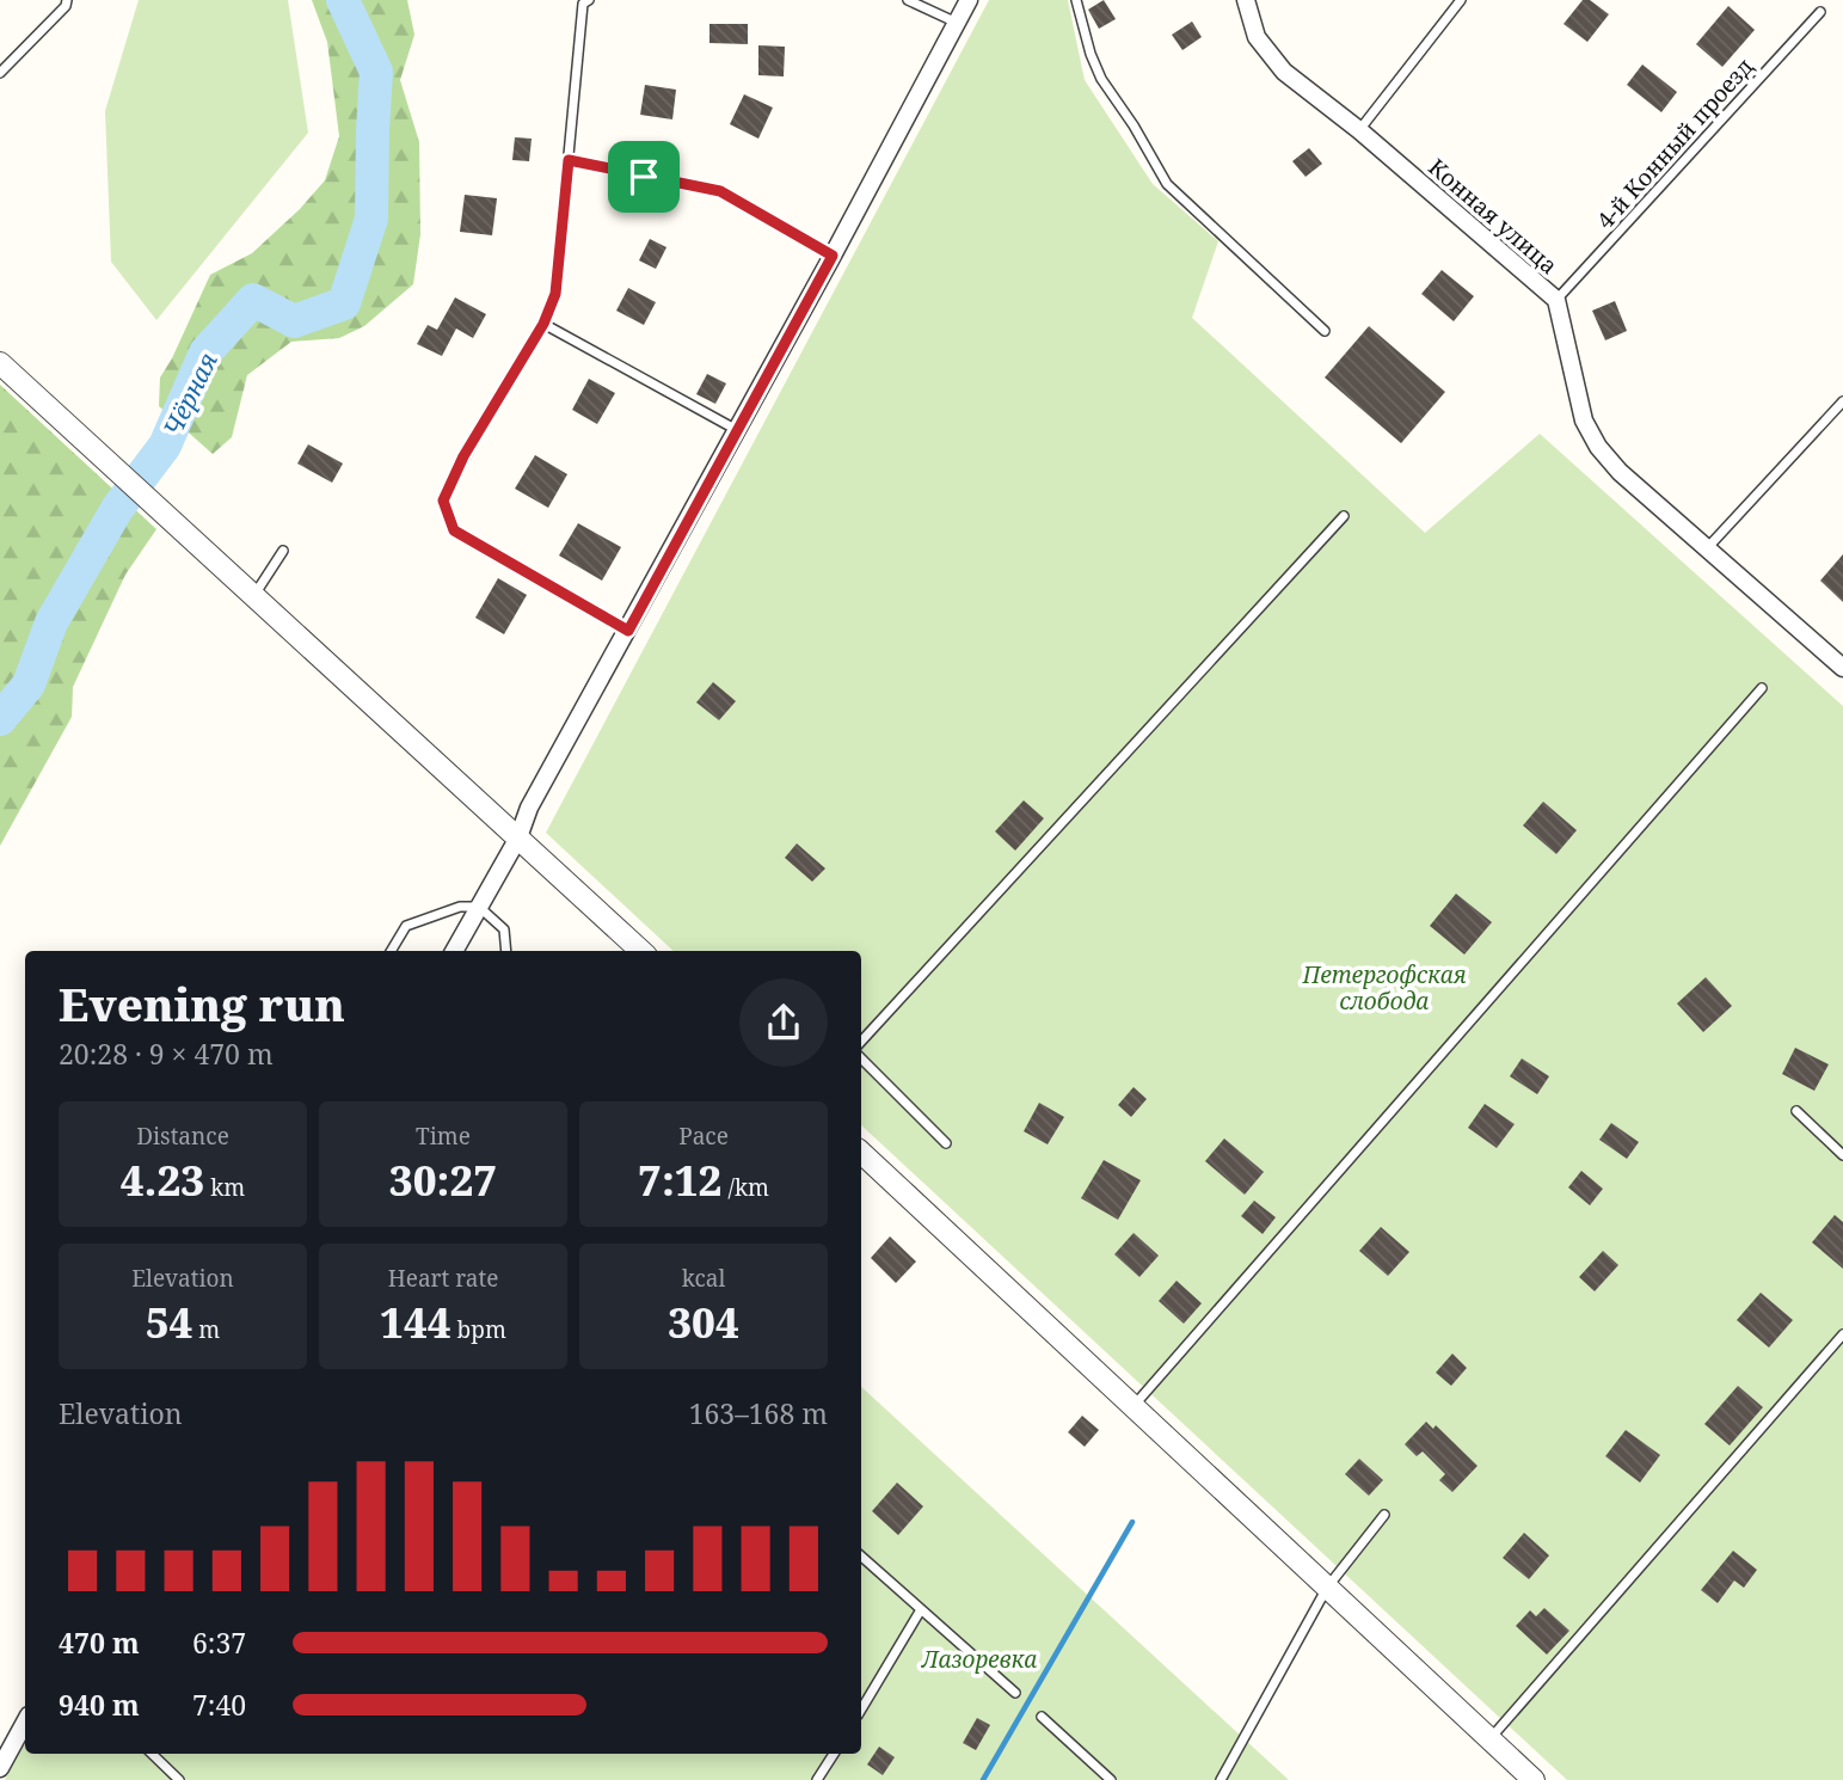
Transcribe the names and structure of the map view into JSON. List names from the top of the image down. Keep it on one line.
{"streets":{"street":["Конная улица"],"lane":["4-й Конный проезд"]},"crossings":[["4-й Конный проезд","Конная улица"]],"water":["Чёрная"],"parks":["Петергофская слобода","Лазоревка"],"page":{"heading":["Evening run","20:28 · 9 × 470 m"],"stats":[["Distance","4.23 km"],["Time","30:27"],["Pace","7:12 /km"],["Elevation","54 m"],["Heart rate","144 bpm"],["kcal","304"]],"chart":["Elevation","163–168 m"],"list":[{"name":"470 m","note":"6:37"},{"name":"940 m","note":"7:40"}]}}
